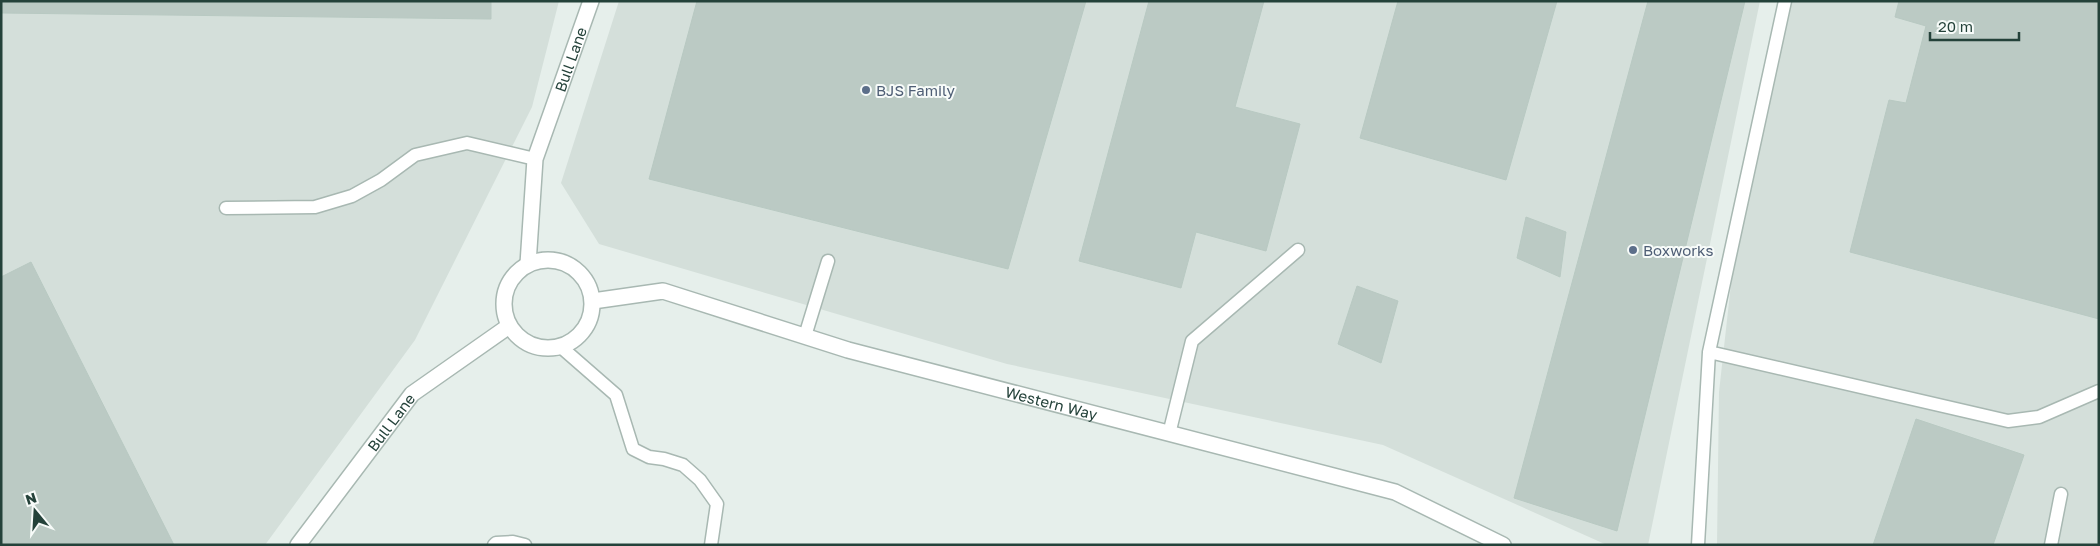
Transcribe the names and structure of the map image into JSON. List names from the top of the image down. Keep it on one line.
{"streets":{"street":["Bull Lane","Western Way"]},"crossings":[["Bull Lane","Western Way"]],"places":["BJS Family","Boxworks"],"scale_bar":"20 m","north":"top"}
